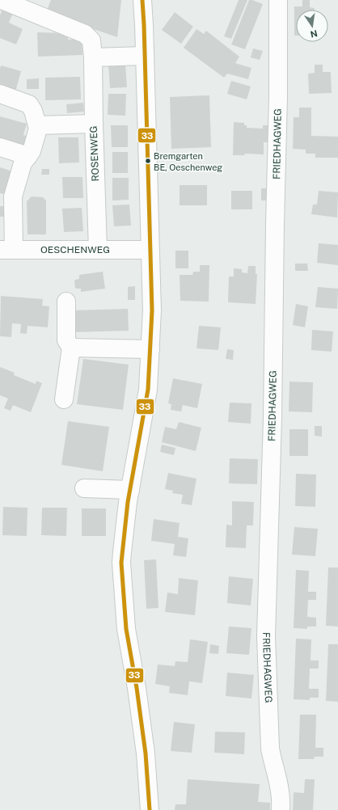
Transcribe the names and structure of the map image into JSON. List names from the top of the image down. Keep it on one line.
{"streets":{"street":["FRIEDHAGWEG","ROSENWEG","OESCHENWEG"]},"crossings":[["ROSENWEG","OESCHENWEG"]],"places":["Bremgarten BE, Oeschenweg"],"lines":["transit line 33"],"north":"bottom"}
